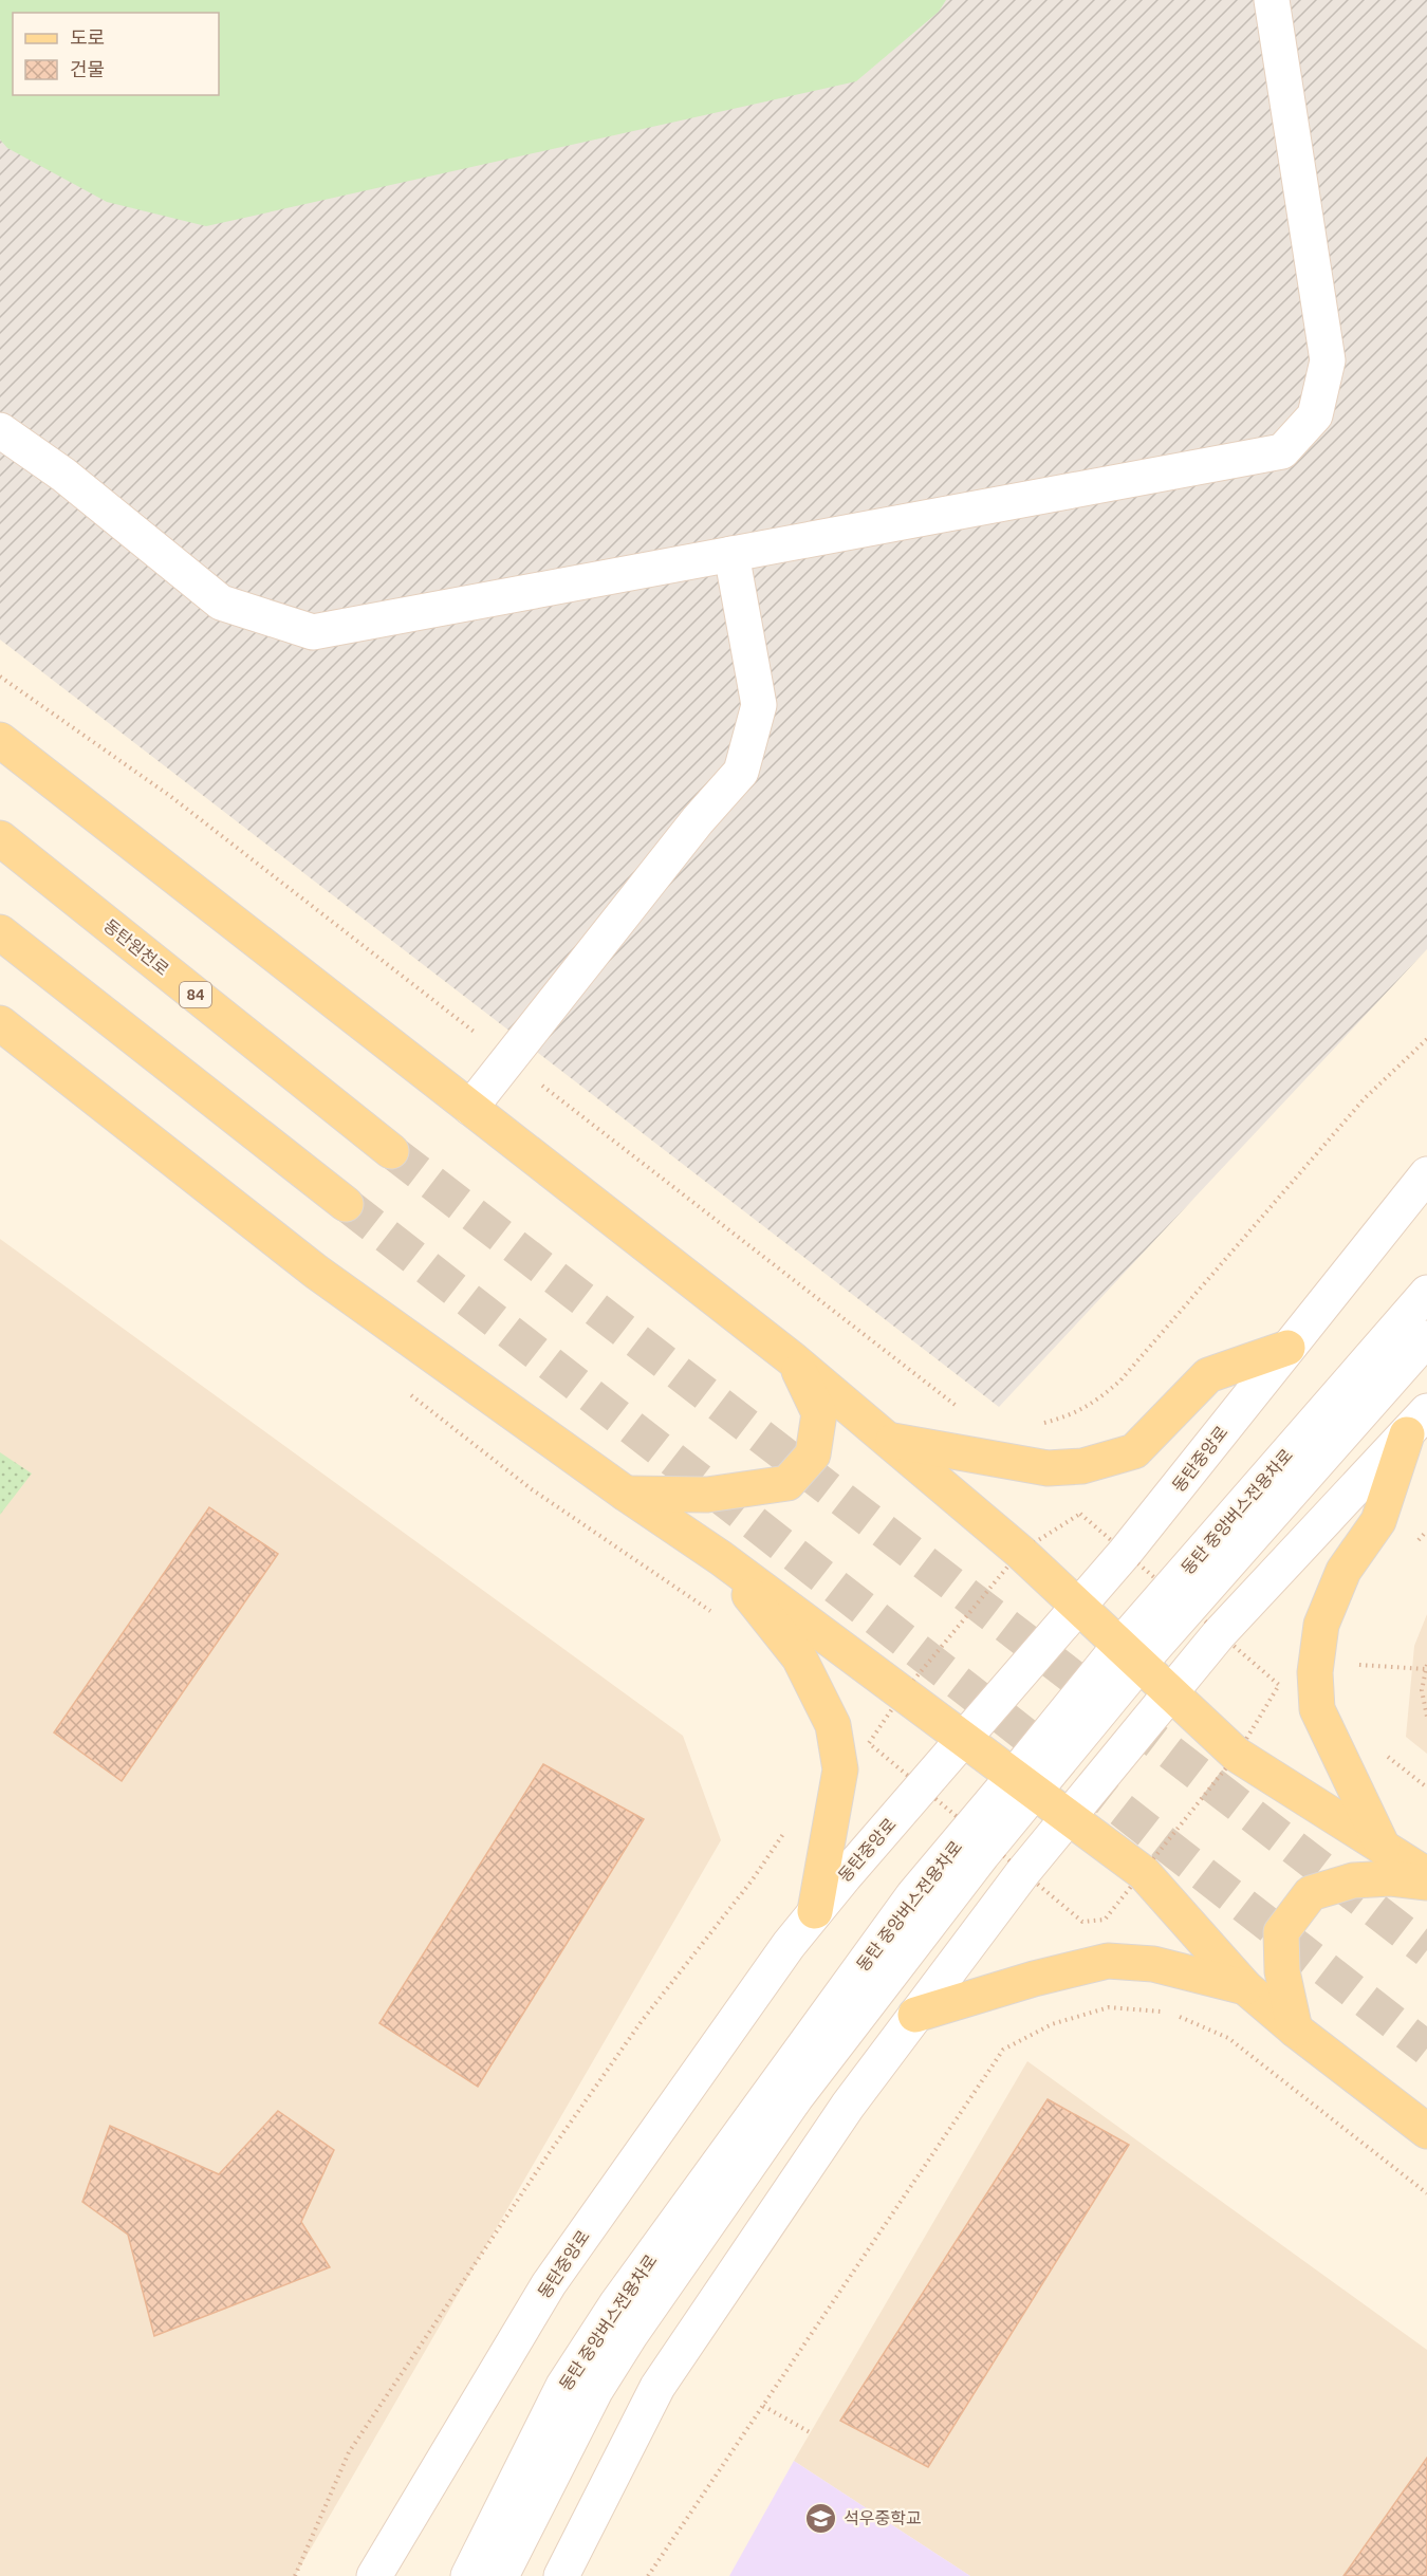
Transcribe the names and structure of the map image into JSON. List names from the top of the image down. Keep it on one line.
{"streets":{"main road":["동탄원천로","84"],"street":["동탄중앙로","동탄 중앙버스전용차로"]},"places":{"school or university":["석우중학교"]},"legend":["도로","건물"]}
